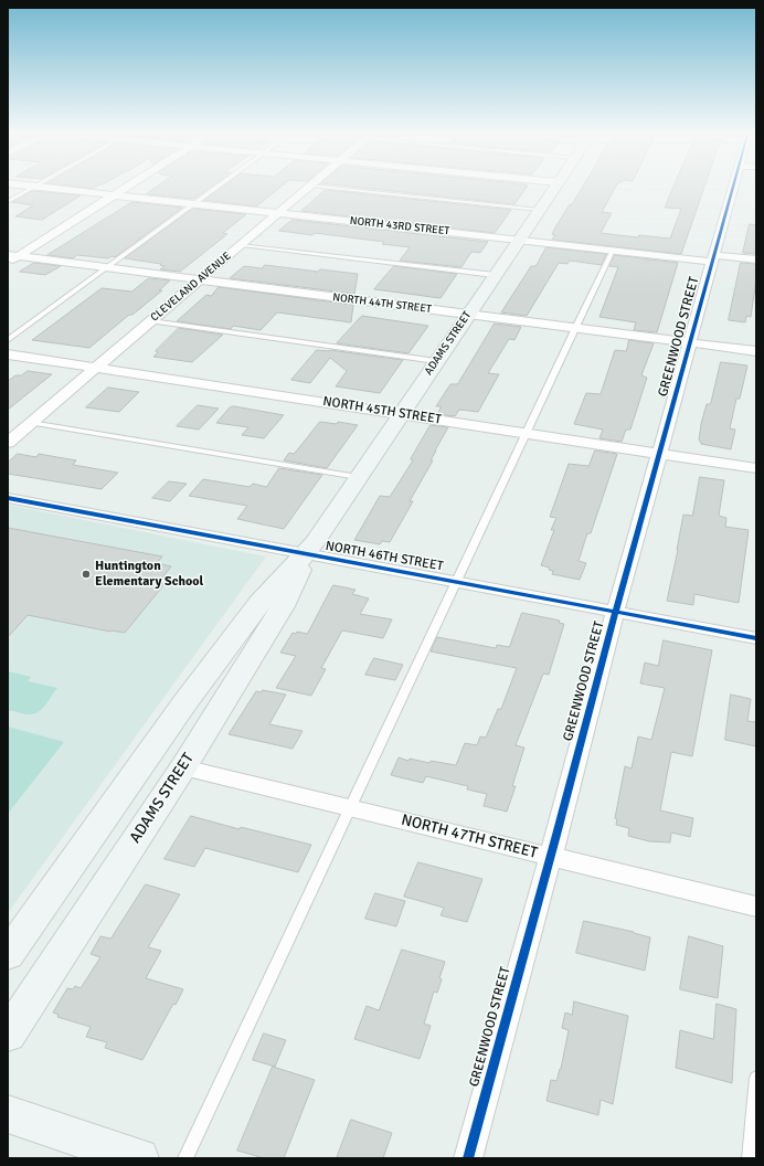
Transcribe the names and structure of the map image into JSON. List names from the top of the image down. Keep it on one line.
{"streets":{"main road":["ADAMS STREET"],"street":["NORTH 43RD STREET","CLEVELAND AVENUE","NORTH 44TH STREET","GREENWOOD STREET","NORTH 45TH STREET","NORTH 46TH STREET","NORTH 47TH STREET"]},"crossings":[["NORTH 43RD STREET","CLEVELAND AVENUE"],["NORTH 43RD STREET","GREENWOOD STREET"],["NORTH 43RD STREET","ADAMS STREET"],["CLEVELAND AVENUE","NORTH 44TH STREET"],["CLEVELAND AVENUE","NORTH 45TH STREET"],["NORTH 44TH STREET","GREENWOOD STREET"],["NORTH 44TH STREET","ADAMS STREET"],["GREENWOOD STREET","NORTH 45TH STREET"],["GREENWOOD STREET","NORTH 46TH STREET"],["GREENWOOD STREET","NORTH 47TH STREET"],["ADAMS STREET","NORTH 45TH STREET"],["ADAMS STREET","NORTH 46TH STREET"],["ADAMS STREET","NORTH 47TH STREET"]],"places":["Huntington Elementary School"]}
